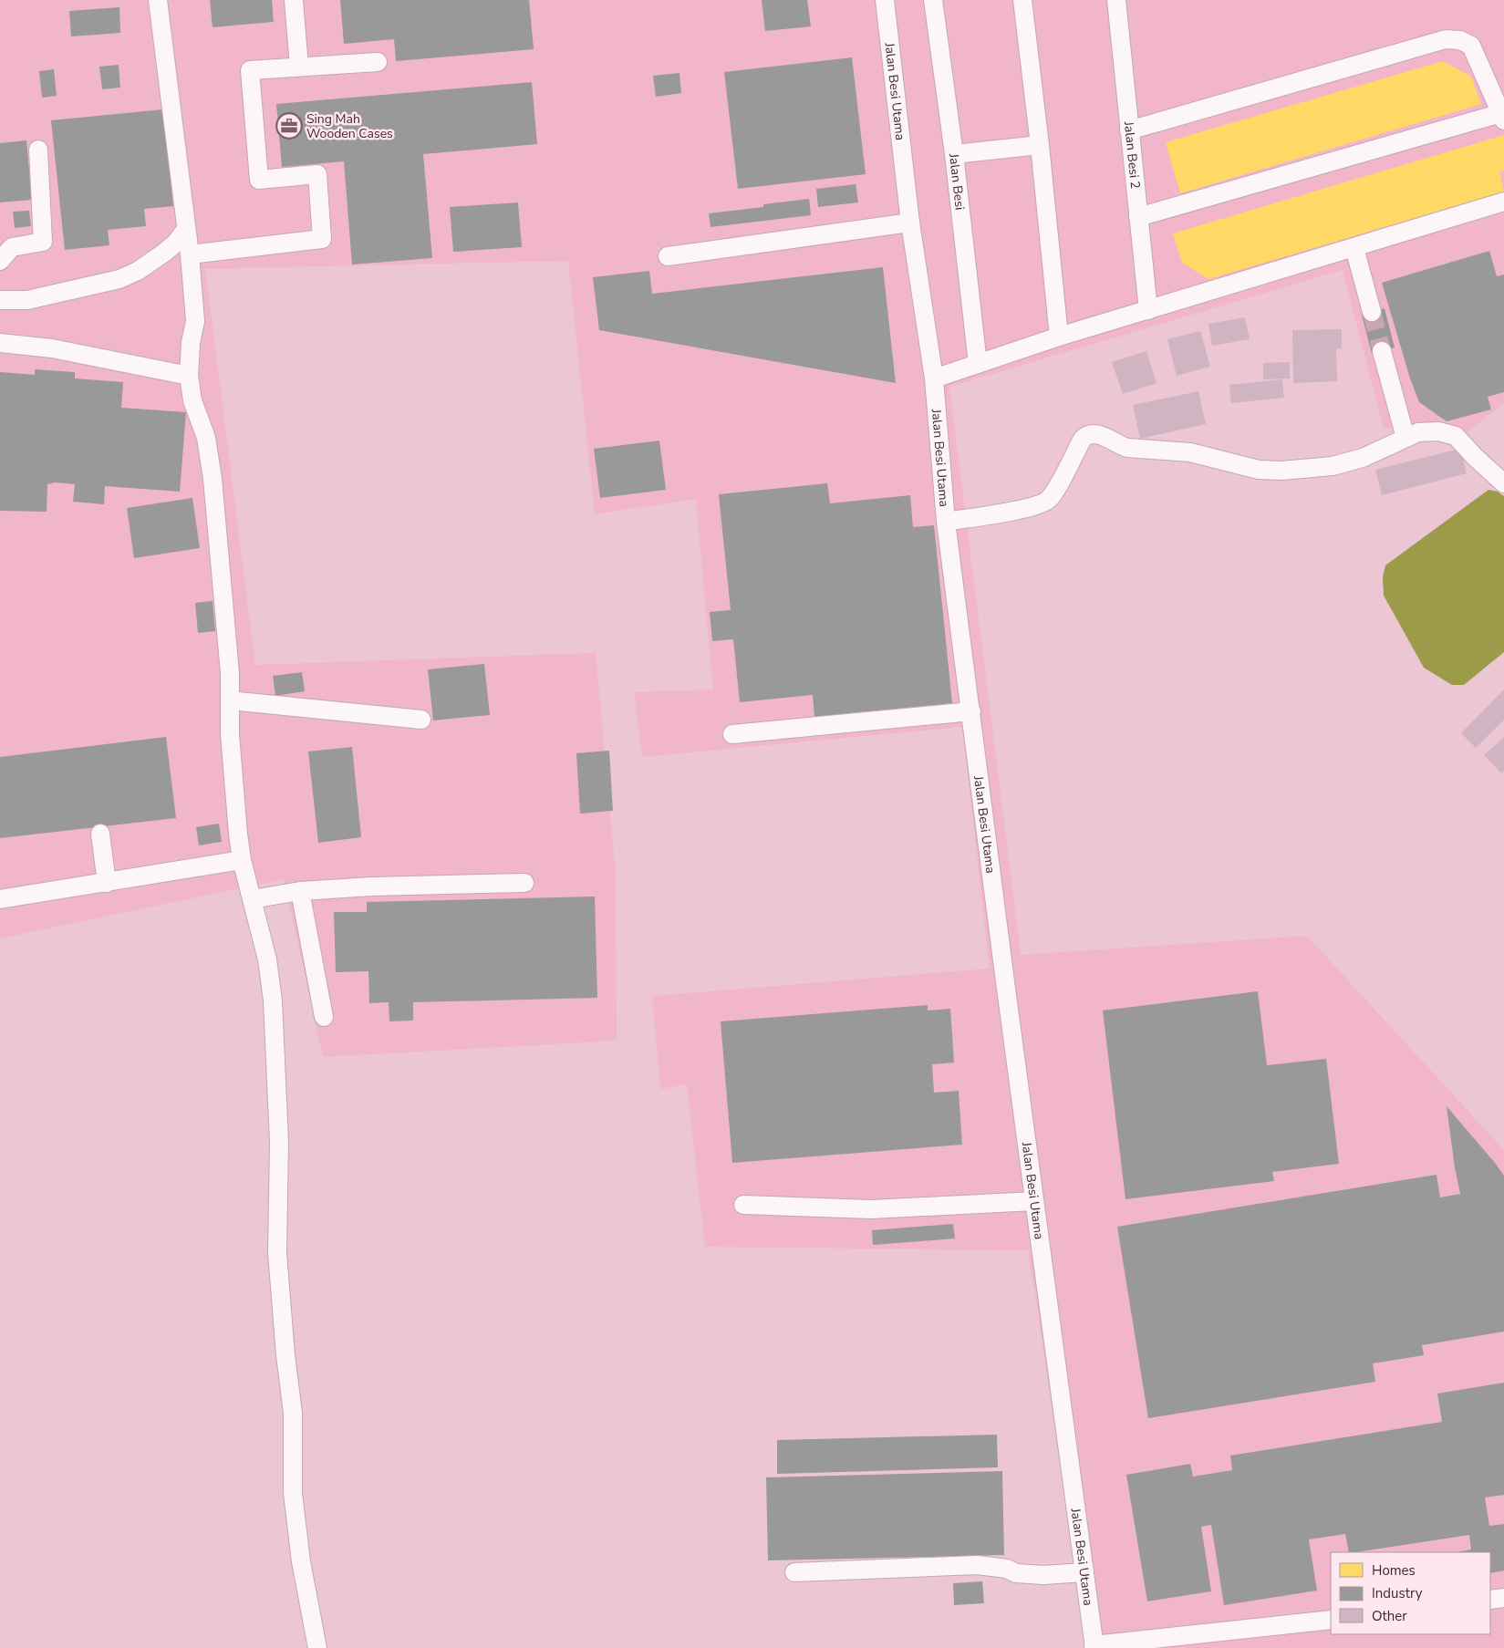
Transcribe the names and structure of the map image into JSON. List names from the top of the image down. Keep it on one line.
{"streets":{"street":["Jalan Besi Utama","Jalan Besi 2","Jalan Besi"]},"places":{"office":["Sing Mah Wooden Cases"]},"legend":["Homes","Industry","Other"]}
